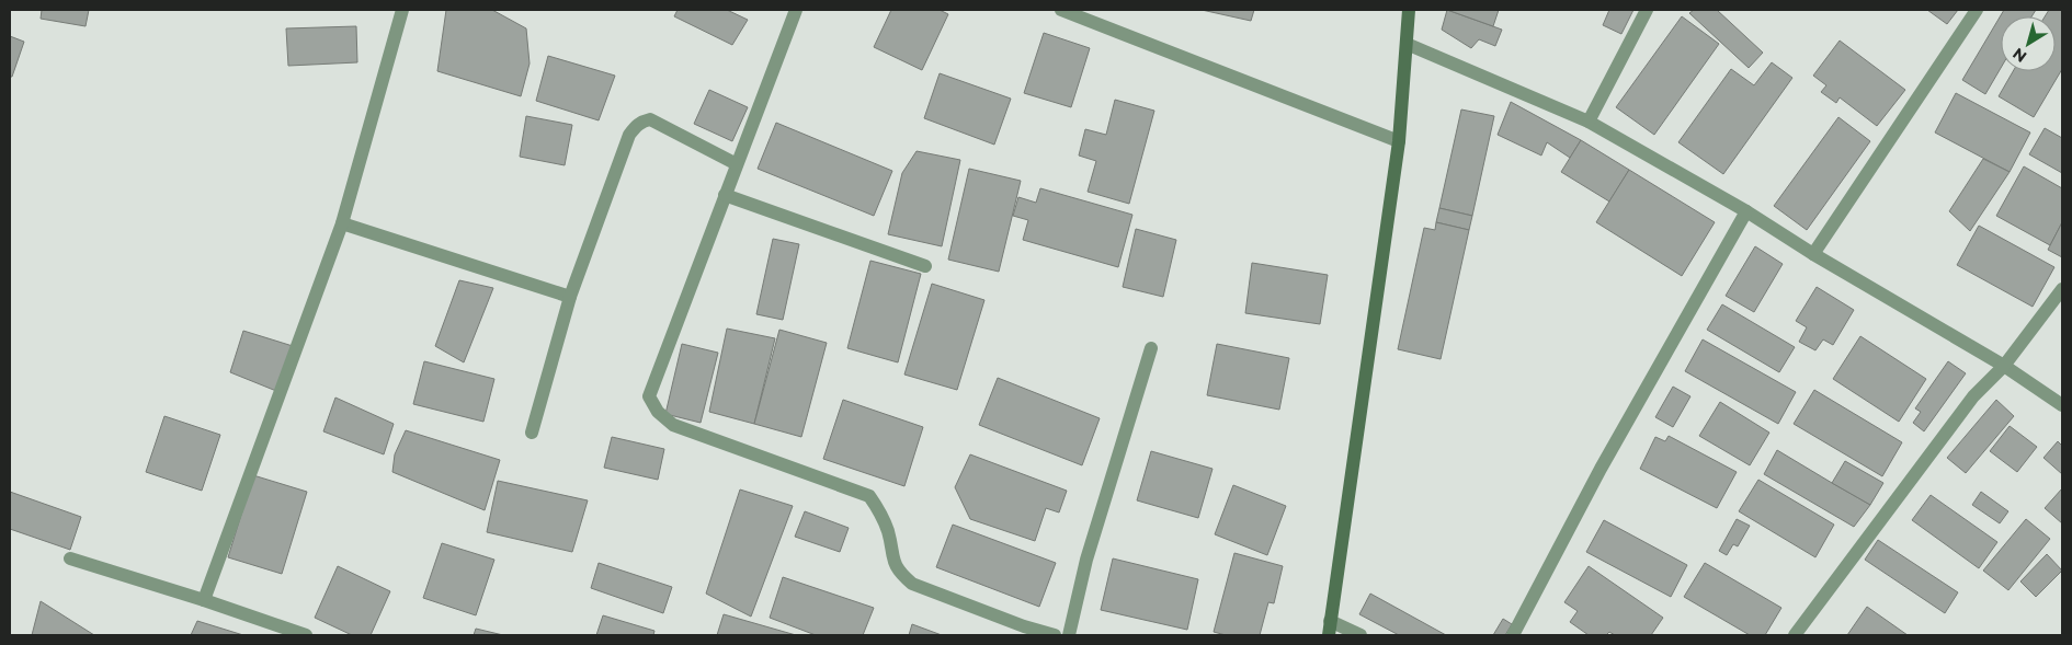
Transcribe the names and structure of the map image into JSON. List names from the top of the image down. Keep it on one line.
{"north":"bottom left"}
